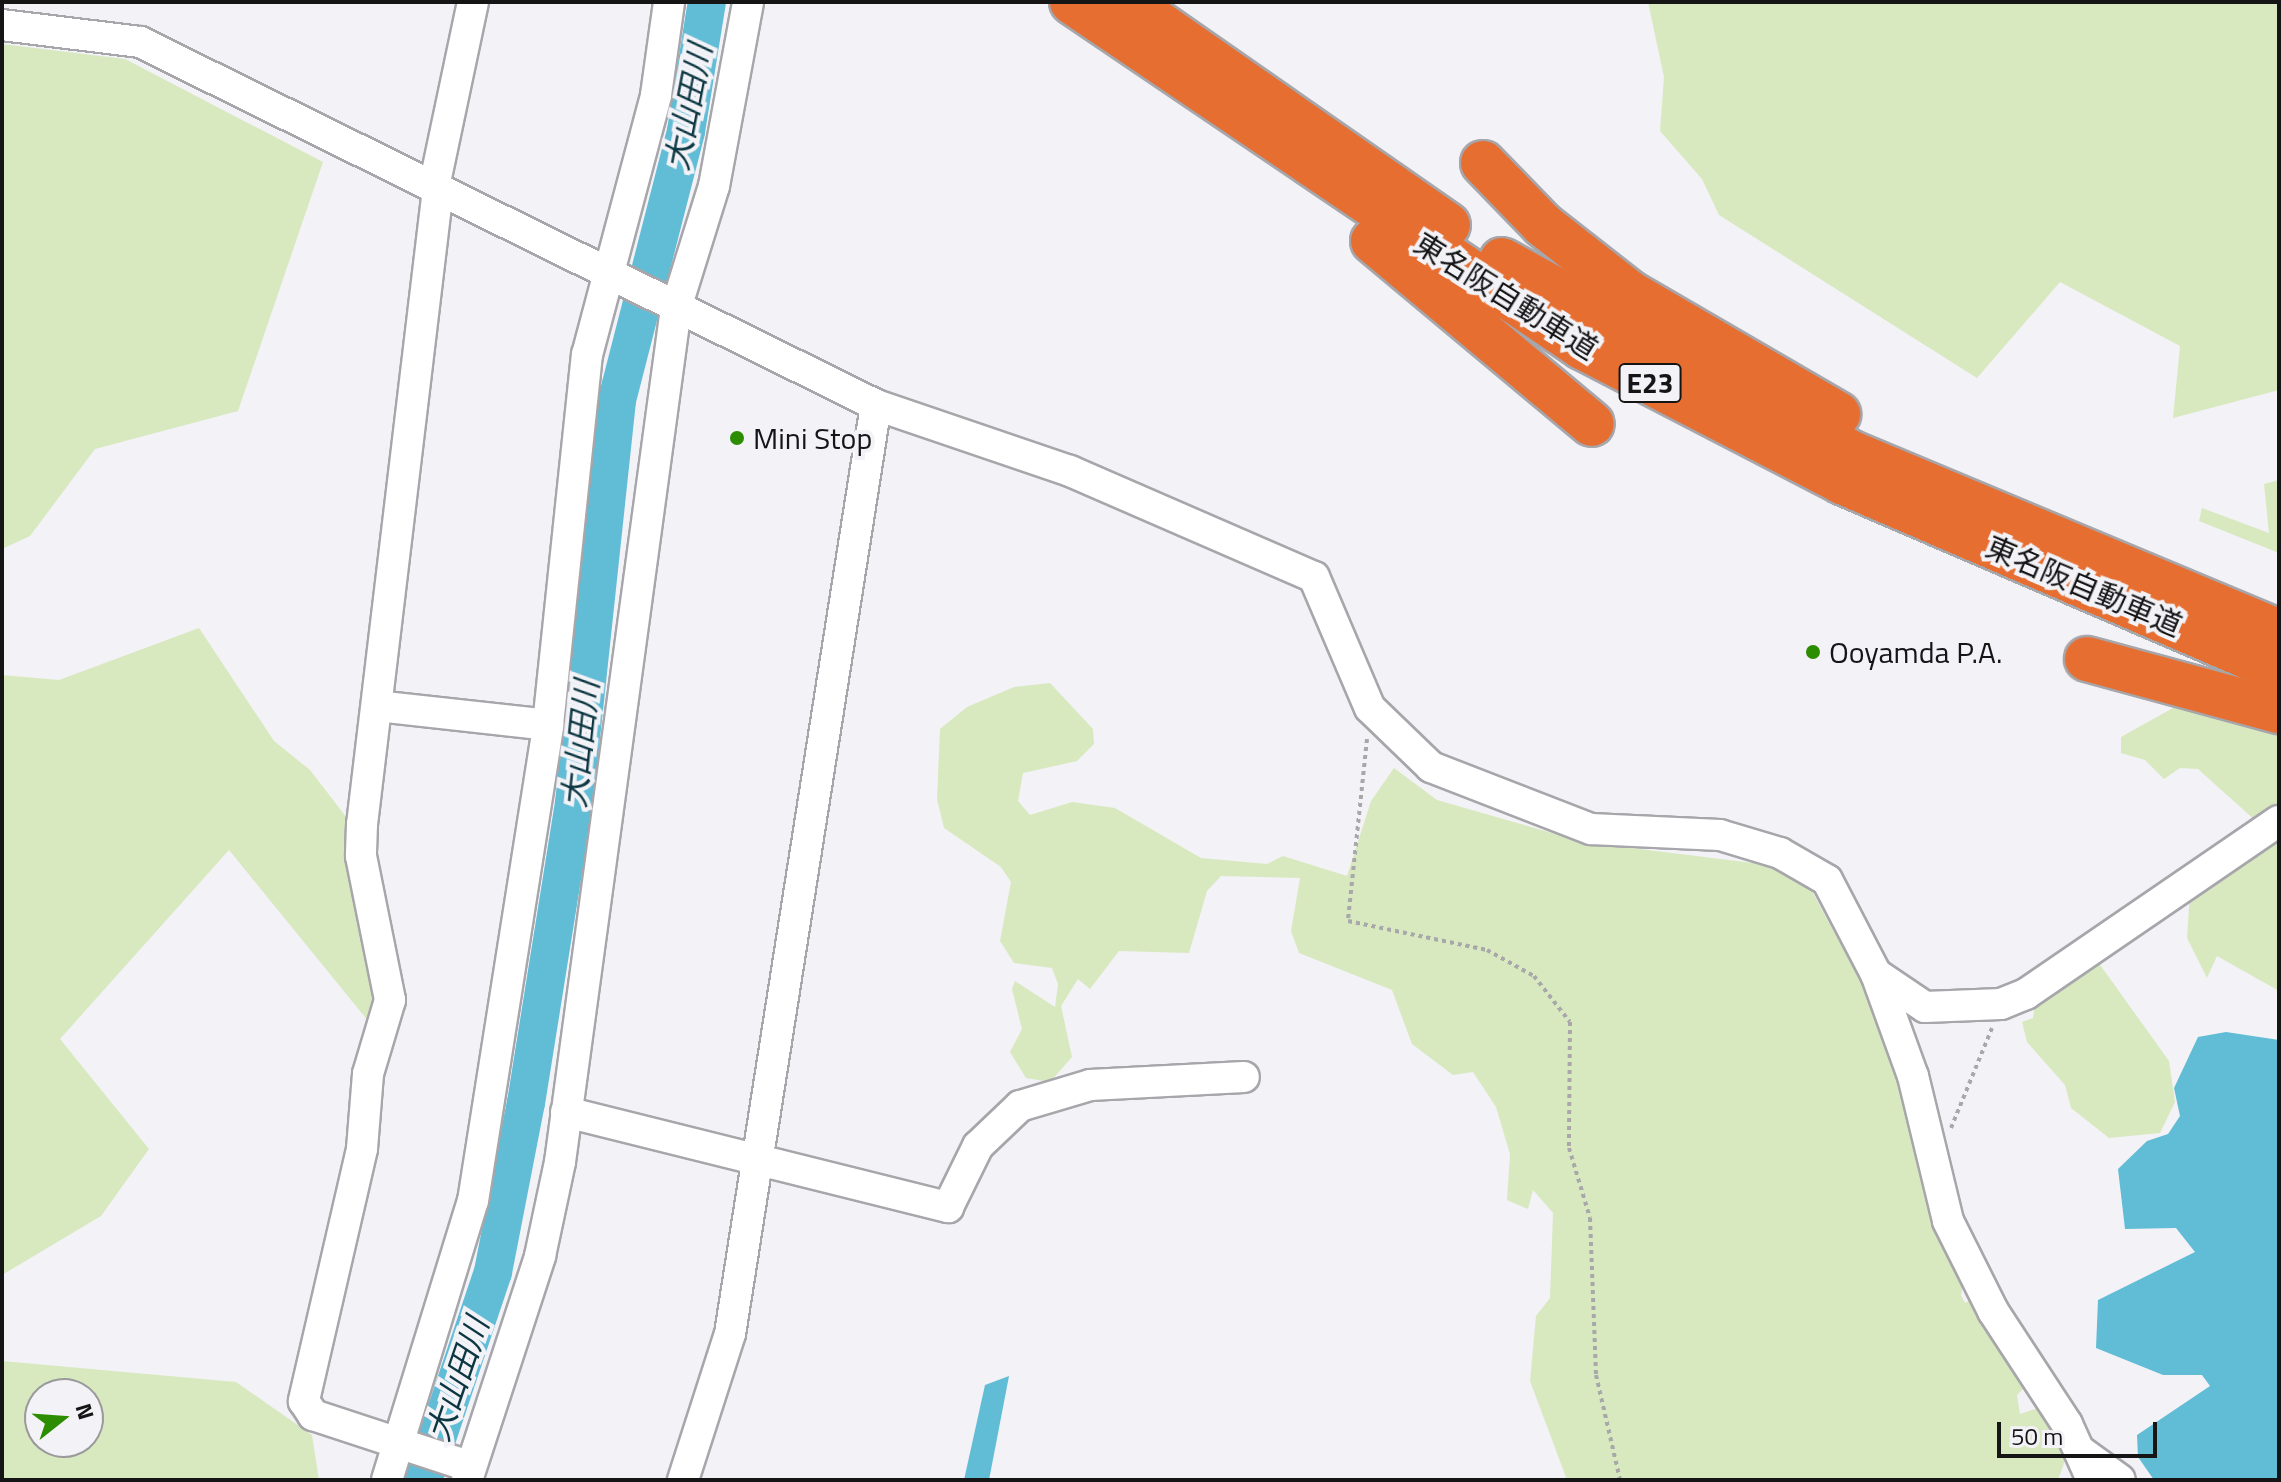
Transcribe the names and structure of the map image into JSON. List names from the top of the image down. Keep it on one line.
{"streets":{"highway":["東名阪自動車道","E23"]},"water":["大山田川"],"places":["Mini Stop","Ooyamda P.A."],"scale_bar":"50 m","north":"right"}
